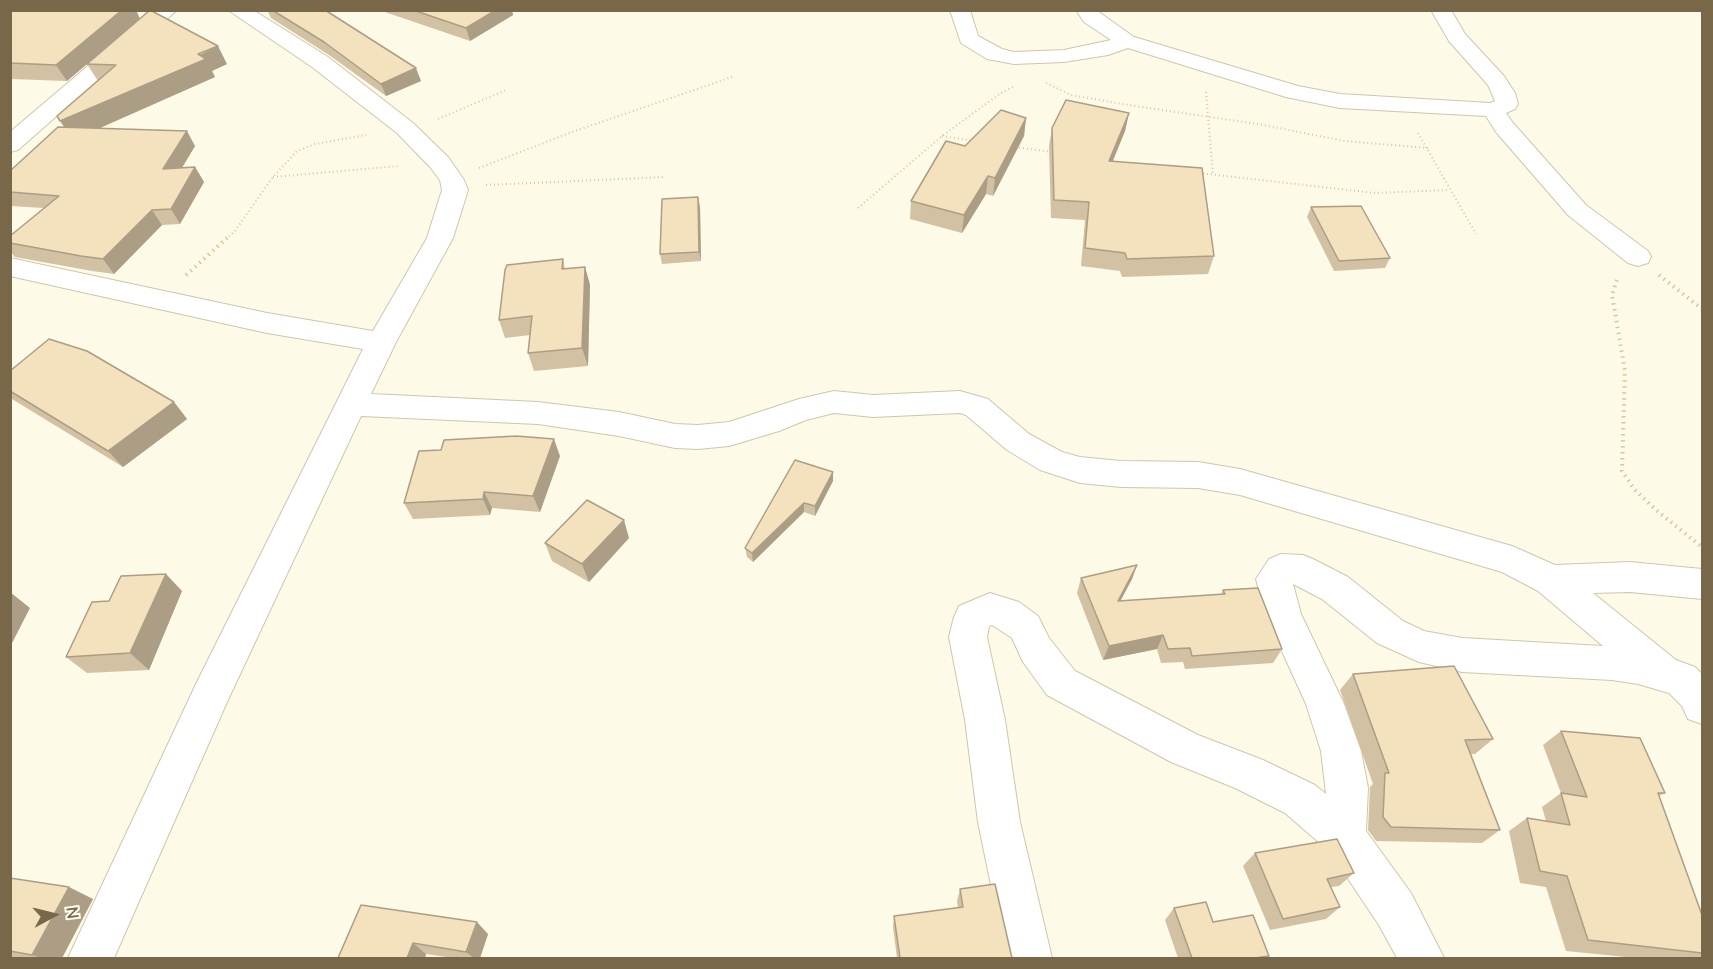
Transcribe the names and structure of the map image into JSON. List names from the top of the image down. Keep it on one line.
{"north":"right"}
